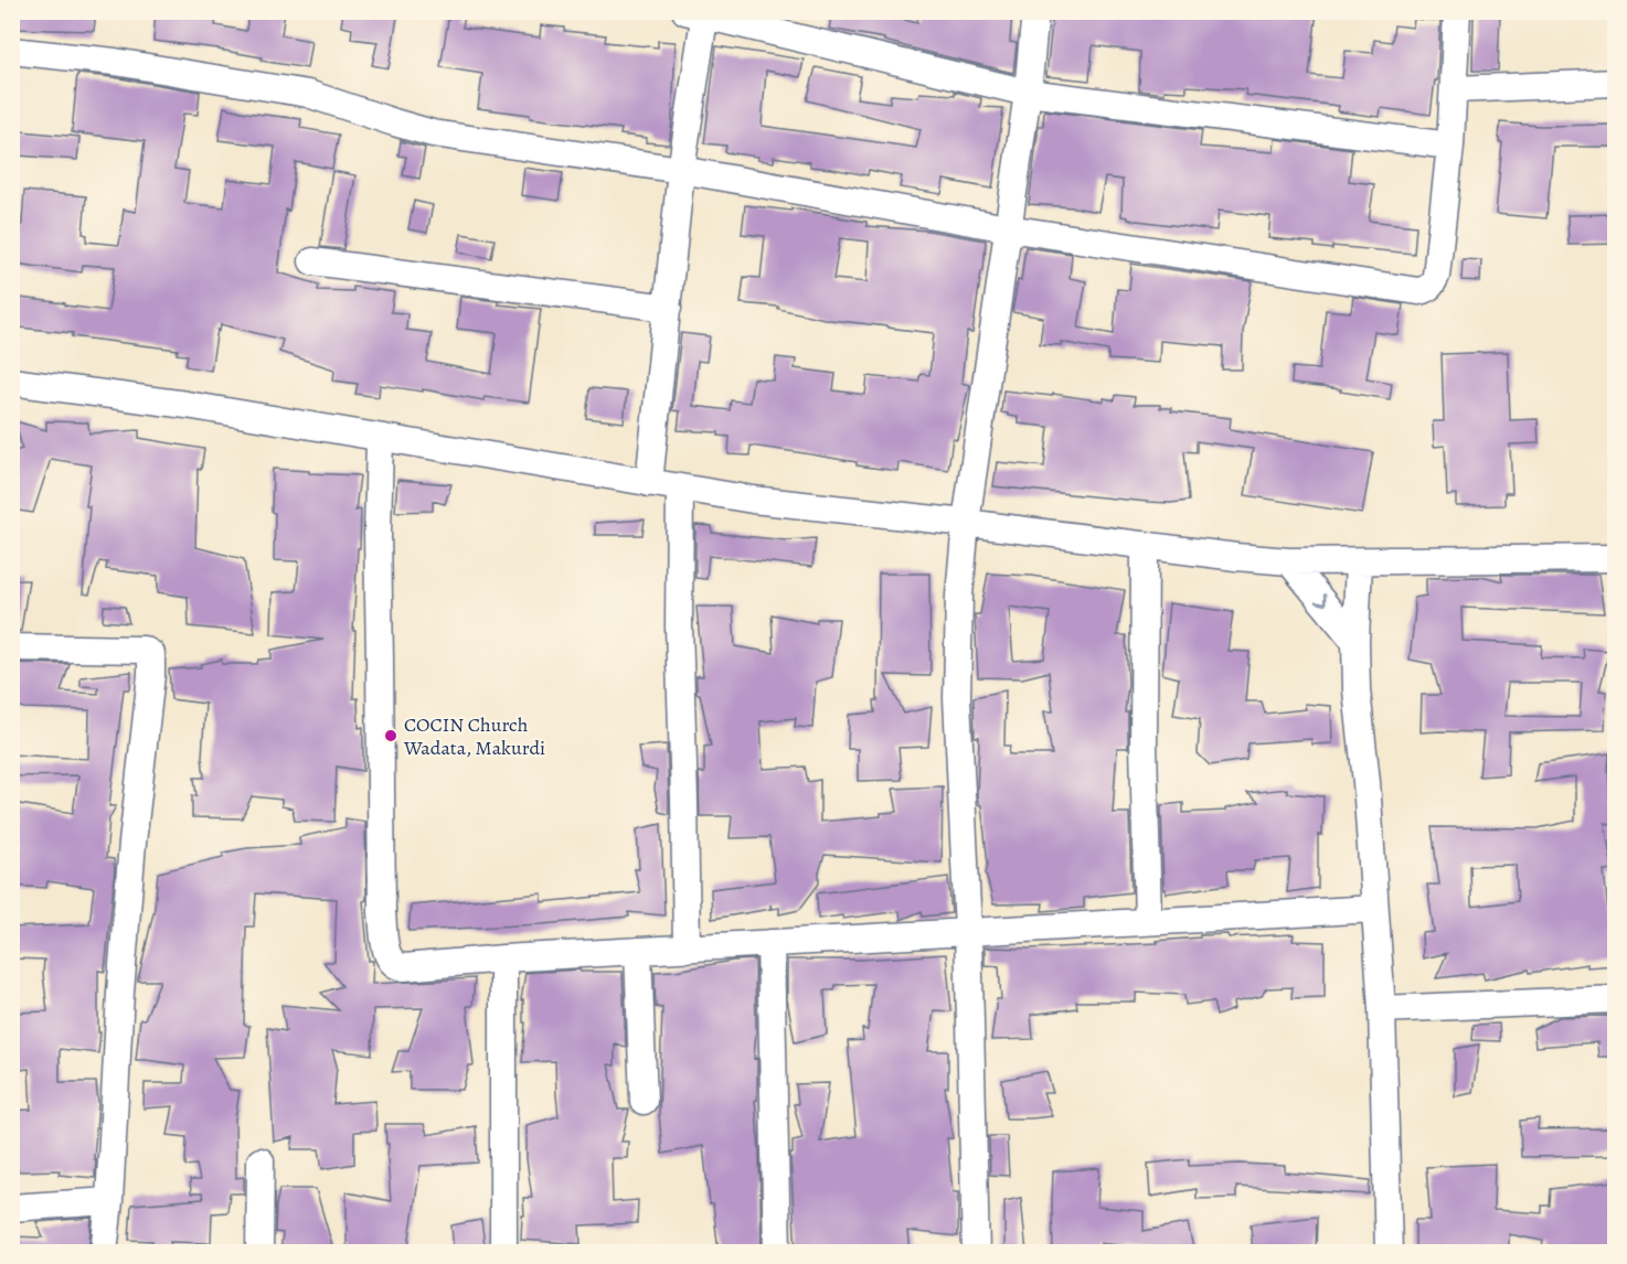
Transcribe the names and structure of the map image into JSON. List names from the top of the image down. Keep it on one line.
{"places":["COCIN Church Wadata, Makurdi"]}
